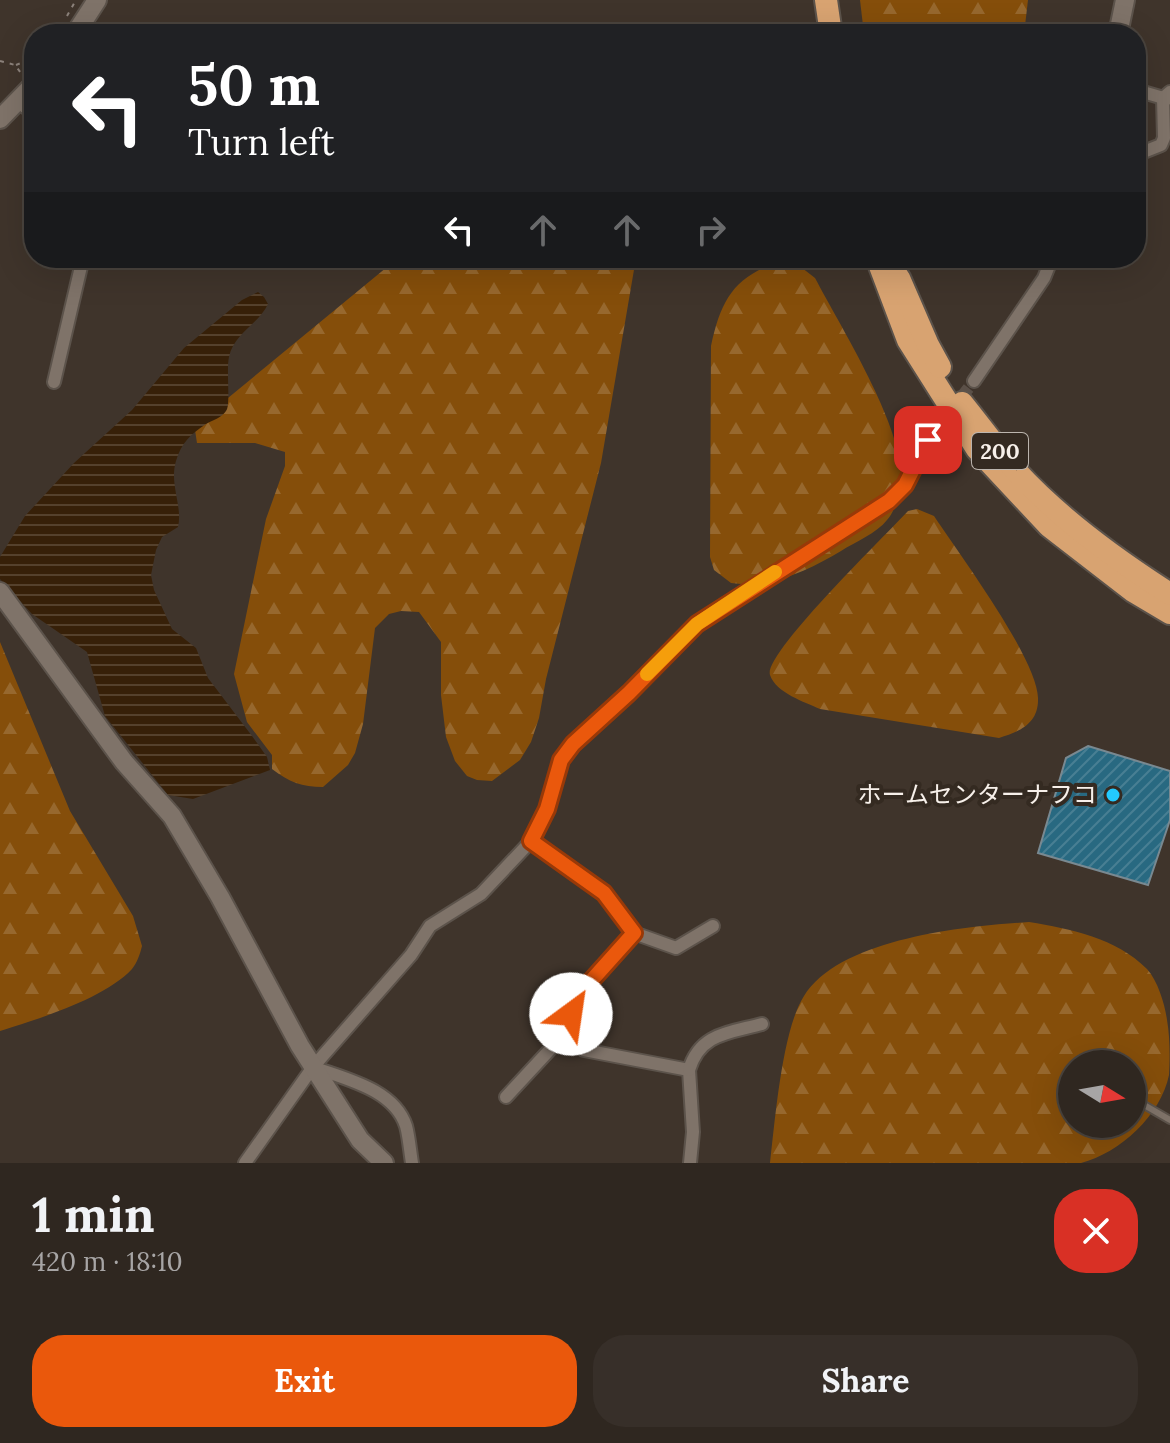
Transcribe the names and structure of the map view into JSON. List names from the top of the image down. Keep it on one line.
{"streets":{"highway":["200"]},"places":["ホームセンターナフコ"],"north":"right","page":{"turn":["50 m","Turn left"],"heading":["1 min","420 m · 18:10"],"buttons":["Exit","Share"]}}
